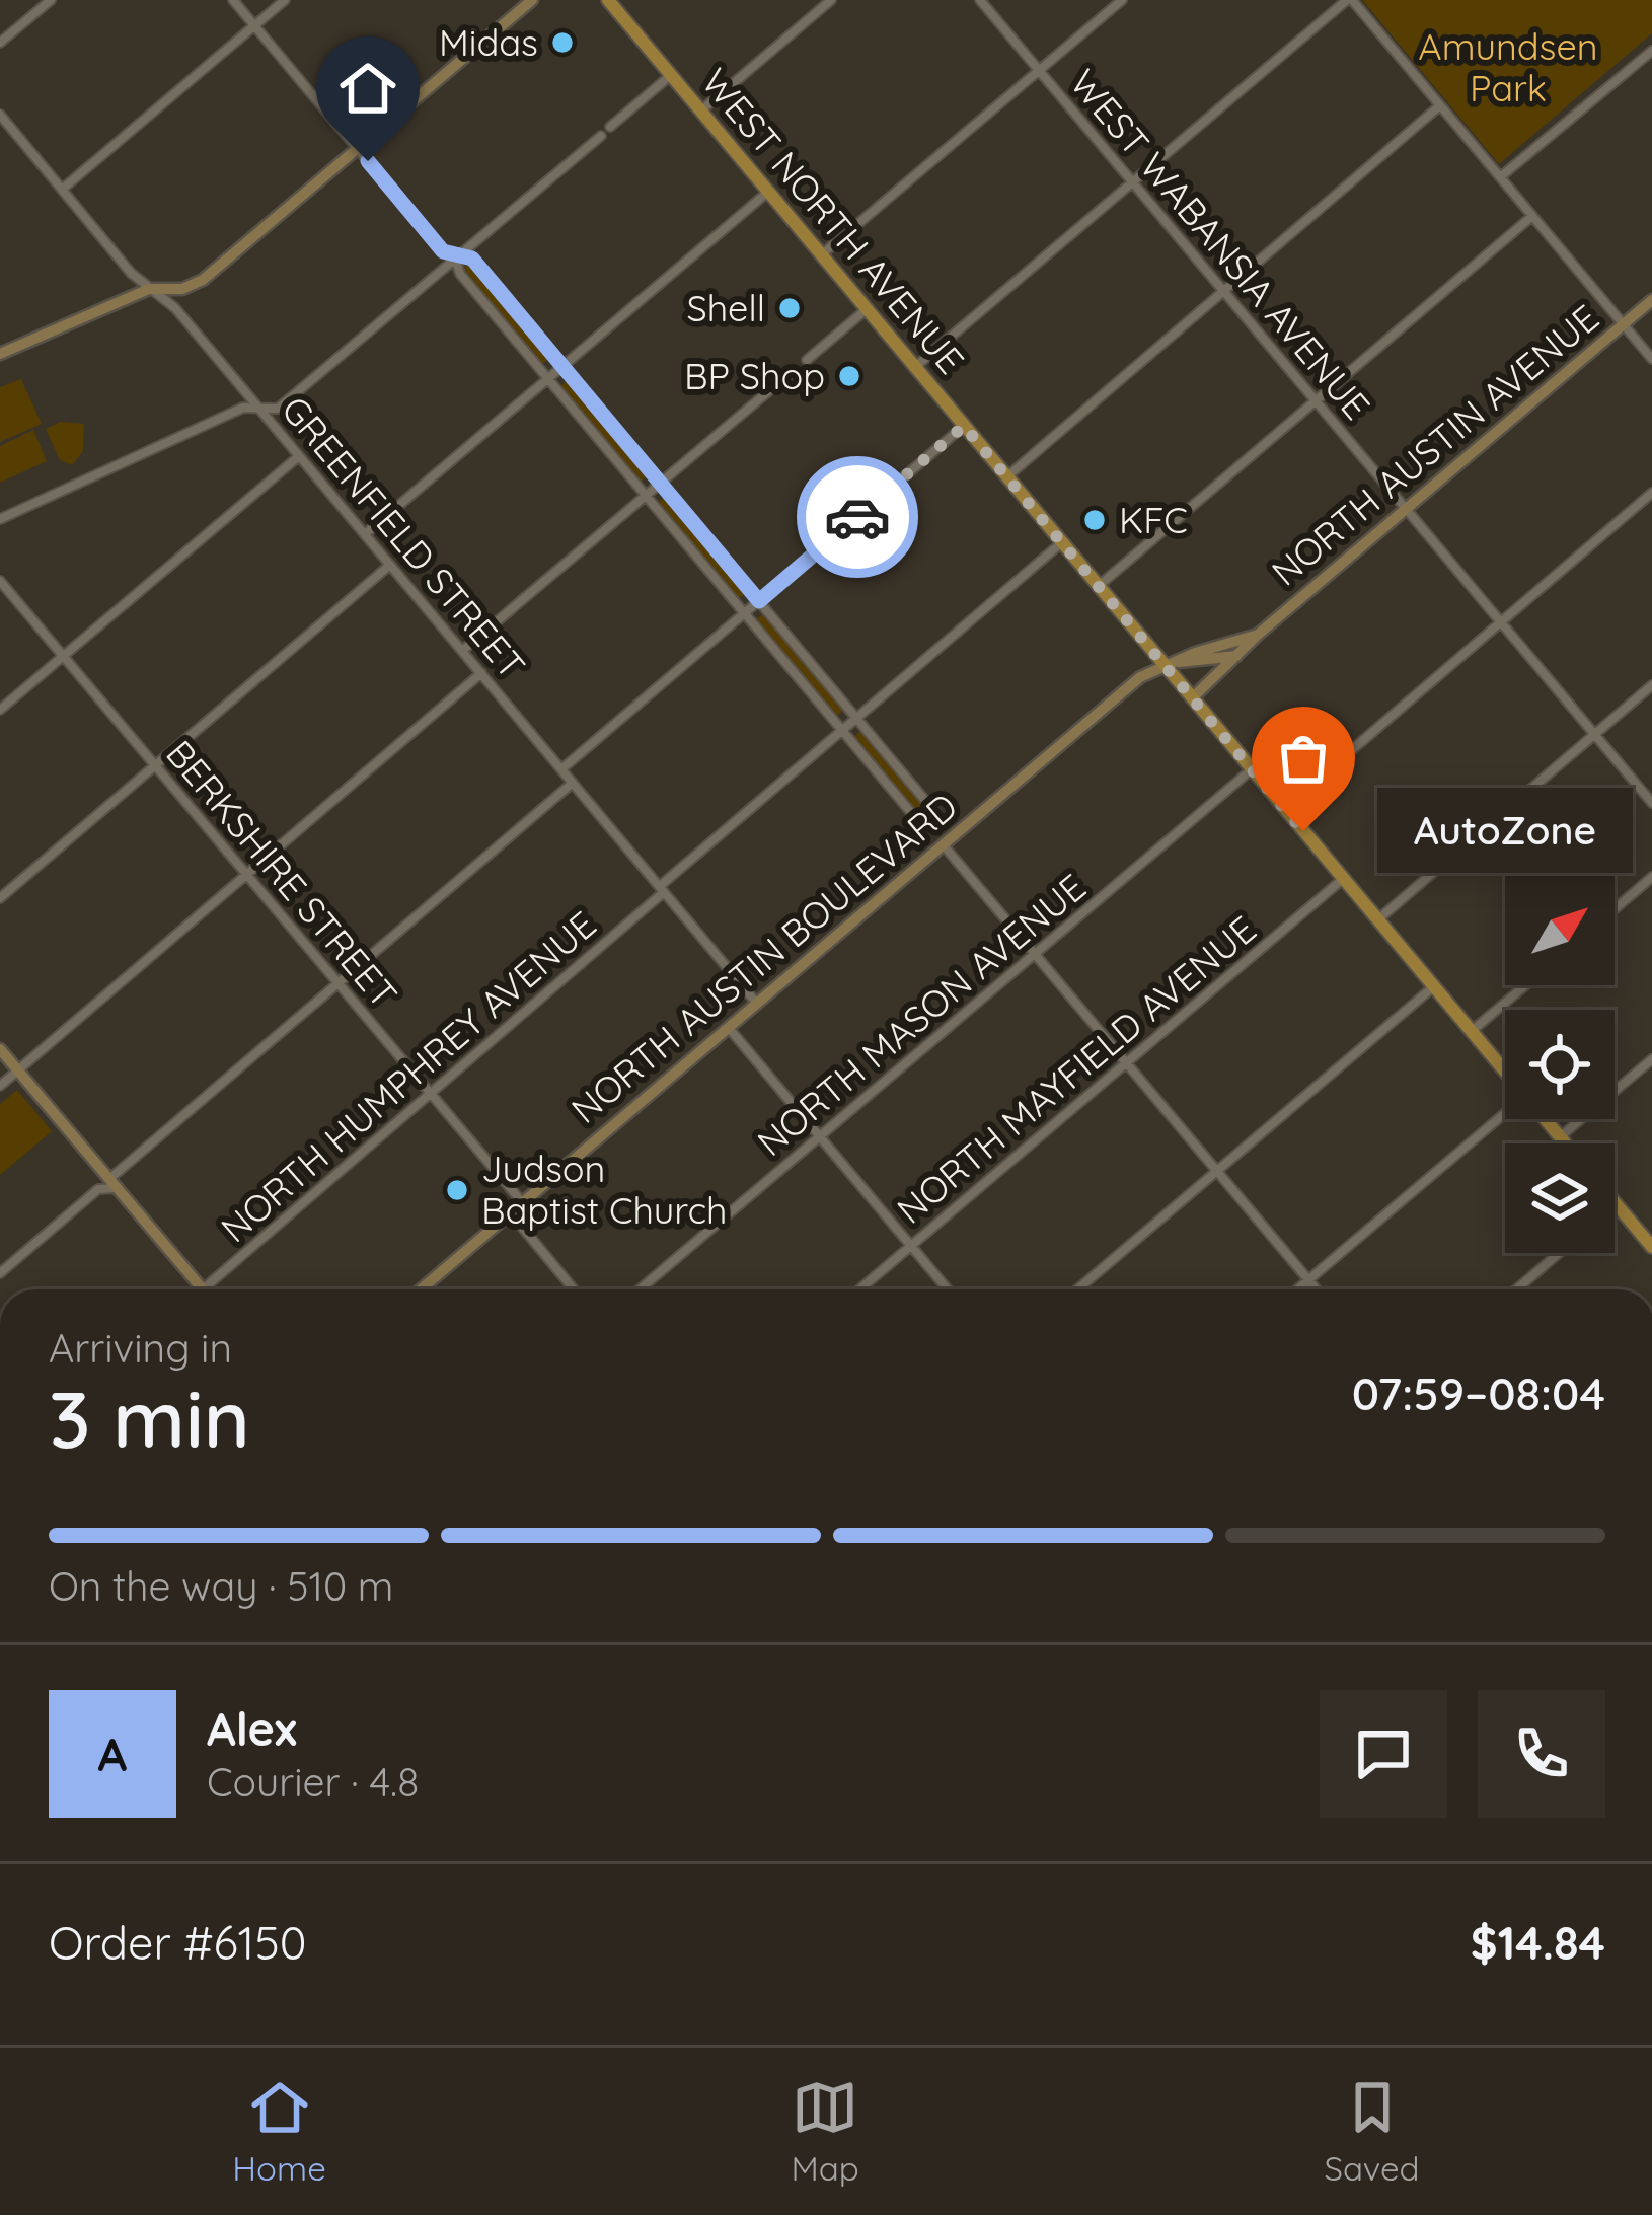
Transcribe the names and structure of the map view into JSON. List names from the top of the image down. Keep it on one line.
{"streets":{"main road":["WEST NORTH AVENUE"],"street":["WEST WABANSIA AVENUE","NORTH AUSTIN AVENUE","GREENFIELD STREET","BERKSHIRE STREET","NORTH AUSTIN BOULEVARD","NORTH MASON AVENUE","NORTH MAYFIELD AVENUE","NORTH HUMPHREY AVENUE"]},"crossings":[["WEST NORTH AVENUE","NORTH AUSTIN AVENUE"],["WEST NORTH AVENUE","NORTH AUSTIN BOULEVARD"],["WEST NORTH AVENUE","NORTH MASON AVENUE"],["WEST NORTH AVENUE","NORTH MAYFIELD AVENUE"],["WEST NORTH AVENUE","NORTH HUMPHREY AVENUE"],["WEST WABANSIA AVENUE","NORTH AUSTIN AVENUE"],["NORTH AUSTIN AVENUE","NORTH AUSTIN BOULEVARD"],["GREENFIELD STREET","NORTH AUSTIN BOULEVARD"],["GREENFIELD STREET","NORTH HUMPHREY AVENUE"],["BERKSHIRE STREET","NORTH AUSTIN BOULEVARD"],["BERKSHIRE STREET","NORTH HUMPHREY AVENUE"]],"parks":["Amundsen Park"],"places":["Midas","Shell","BP Shop","KFC","AutoZone","Judson Baptist Church"],"north":"top right","page":{"bubble":"AutoZone","heading":["3 min","Arriving in","07:59–08:04"],"panel":["Alex","Courier · 4.8","Order #6150","$14.84"],"bar":"On the way · 510 m","round":"A","tabs":["Home","Map","Saved"]}}
